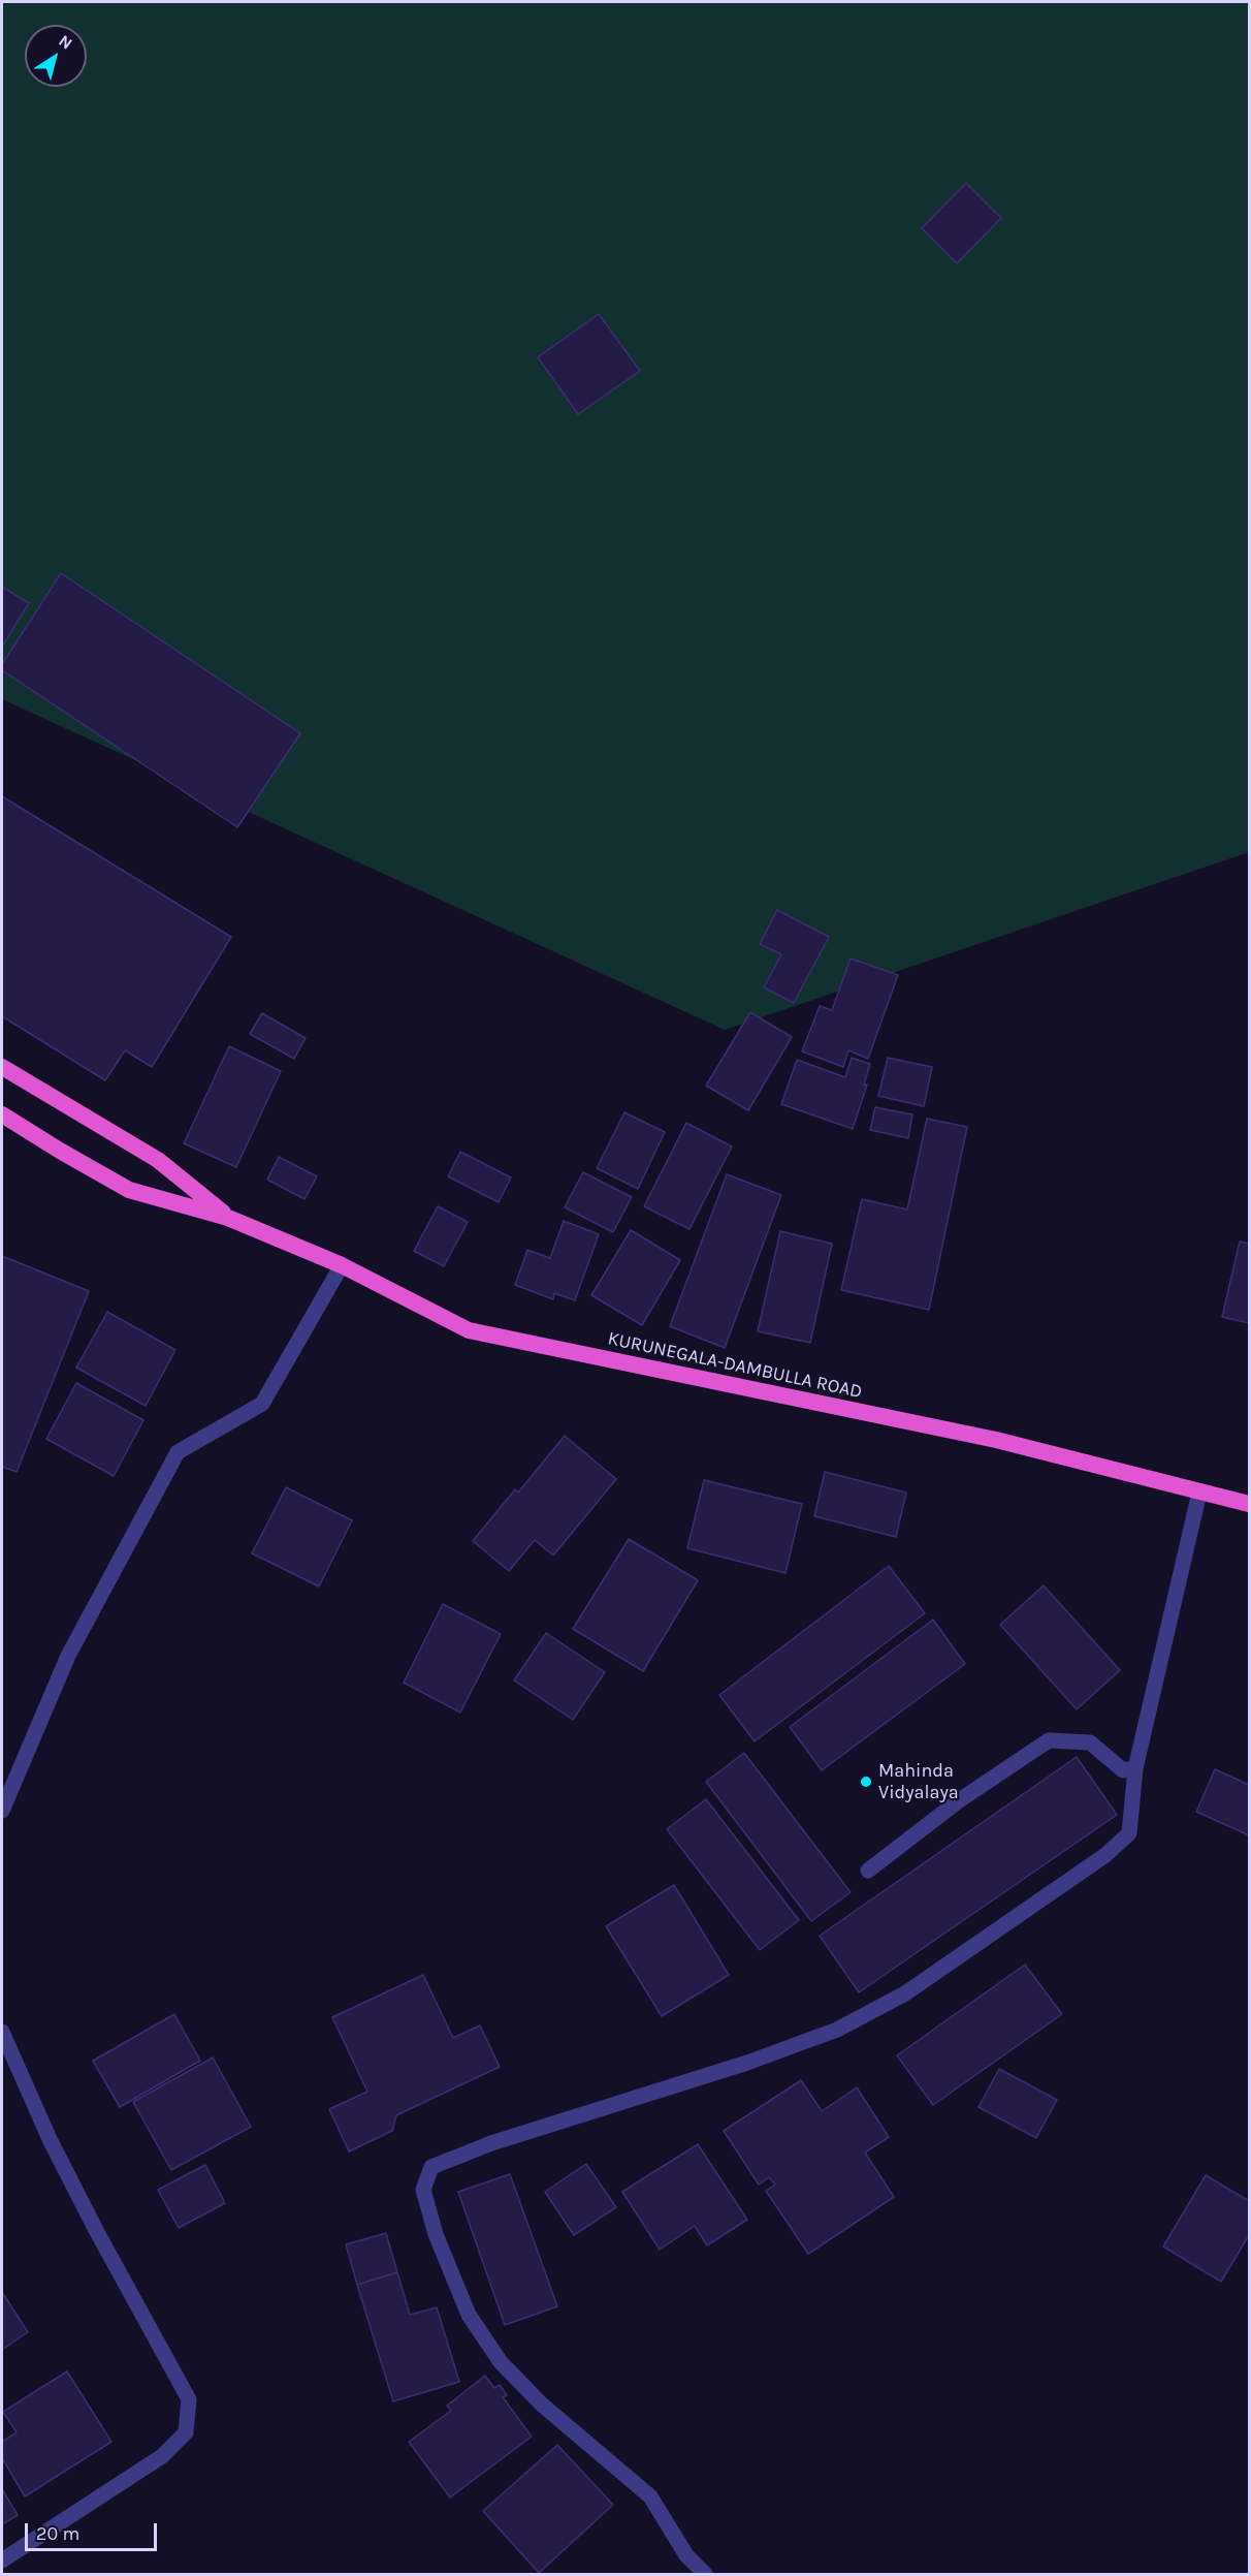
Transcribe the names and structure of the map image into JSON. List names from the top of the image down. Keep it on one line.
{"streets":{"highway":["KURUNEGALA-DAMBULLA ROAD"]},"places":["Mahinda Vidyalaya"],"scale_bar":"20 m","north":"top right"}
